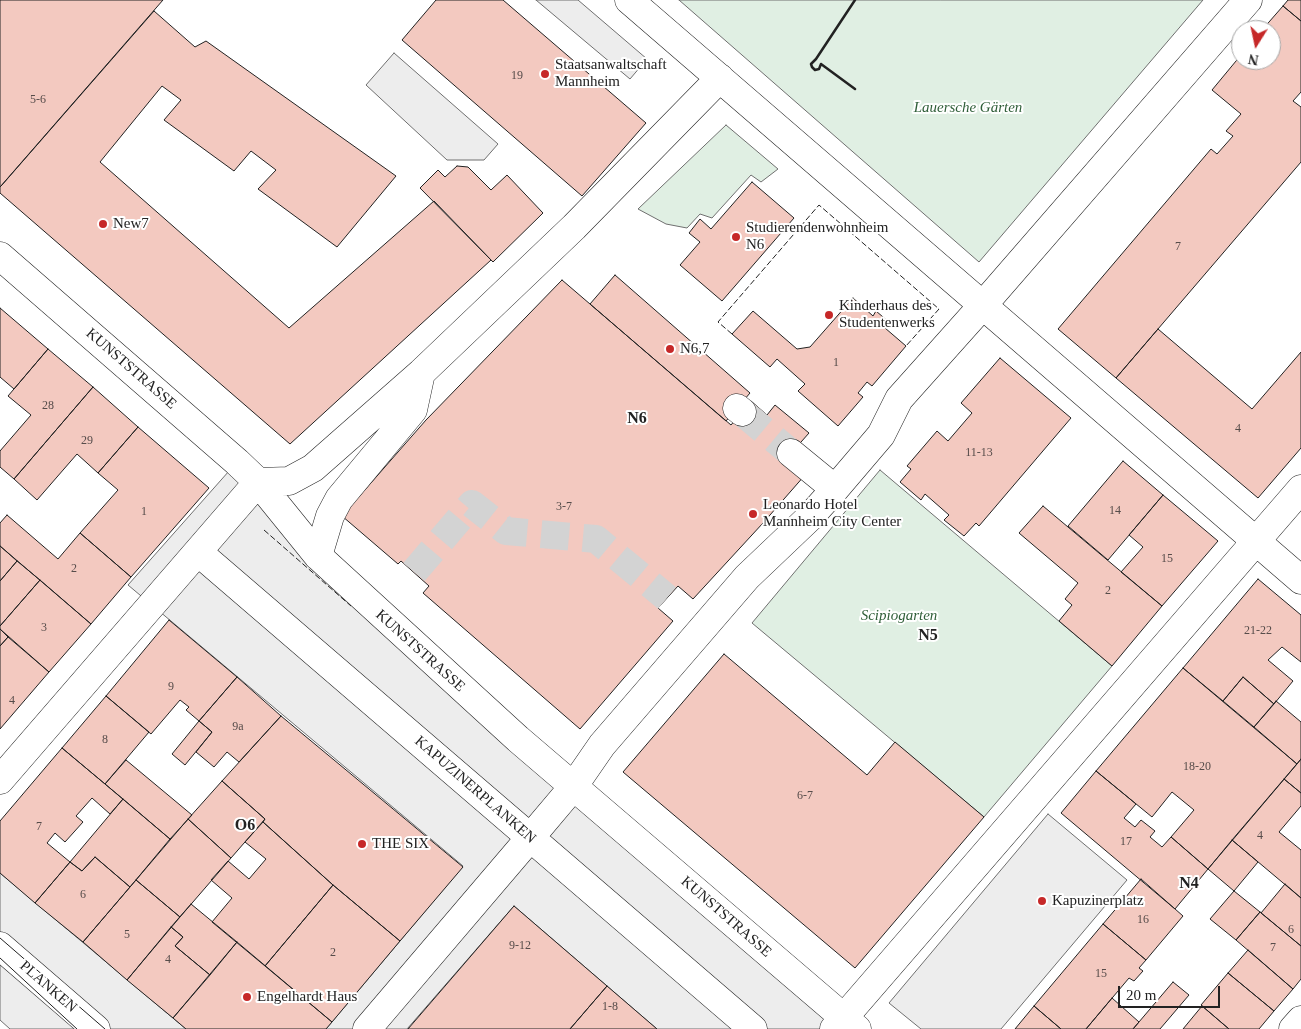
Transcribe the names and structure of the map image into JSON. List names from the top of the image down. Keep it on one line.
{"streets":{"street":["KUNSTSTRASSE","KAPUZINERPLANKEN","PLANKEN"]},"districts":["N6","N5","O6","N4"],"parks":["Lauersche Gärten","Scipiogarten"],"places":["Staatsanwaltschaft Mannheim","New7","Studierendenwohnheim N6","Kinderhaus des Studentenwerks","N6,7","Leonardo Hotel Mannheim City Center","THE SIX","Kapuzinerplatz","Engelhardt Haus"],"house_numbers":["19","5-6","7","1","28","4","29","11-13","3-7","14","1","15","2","2","3","21-22","9","4","9a","8","18-20","6-7","7","4","17","6","16","6","5","9-12","7","2","4","15","1-8"],"scale_bar":"20 m","north":"bottom"}
